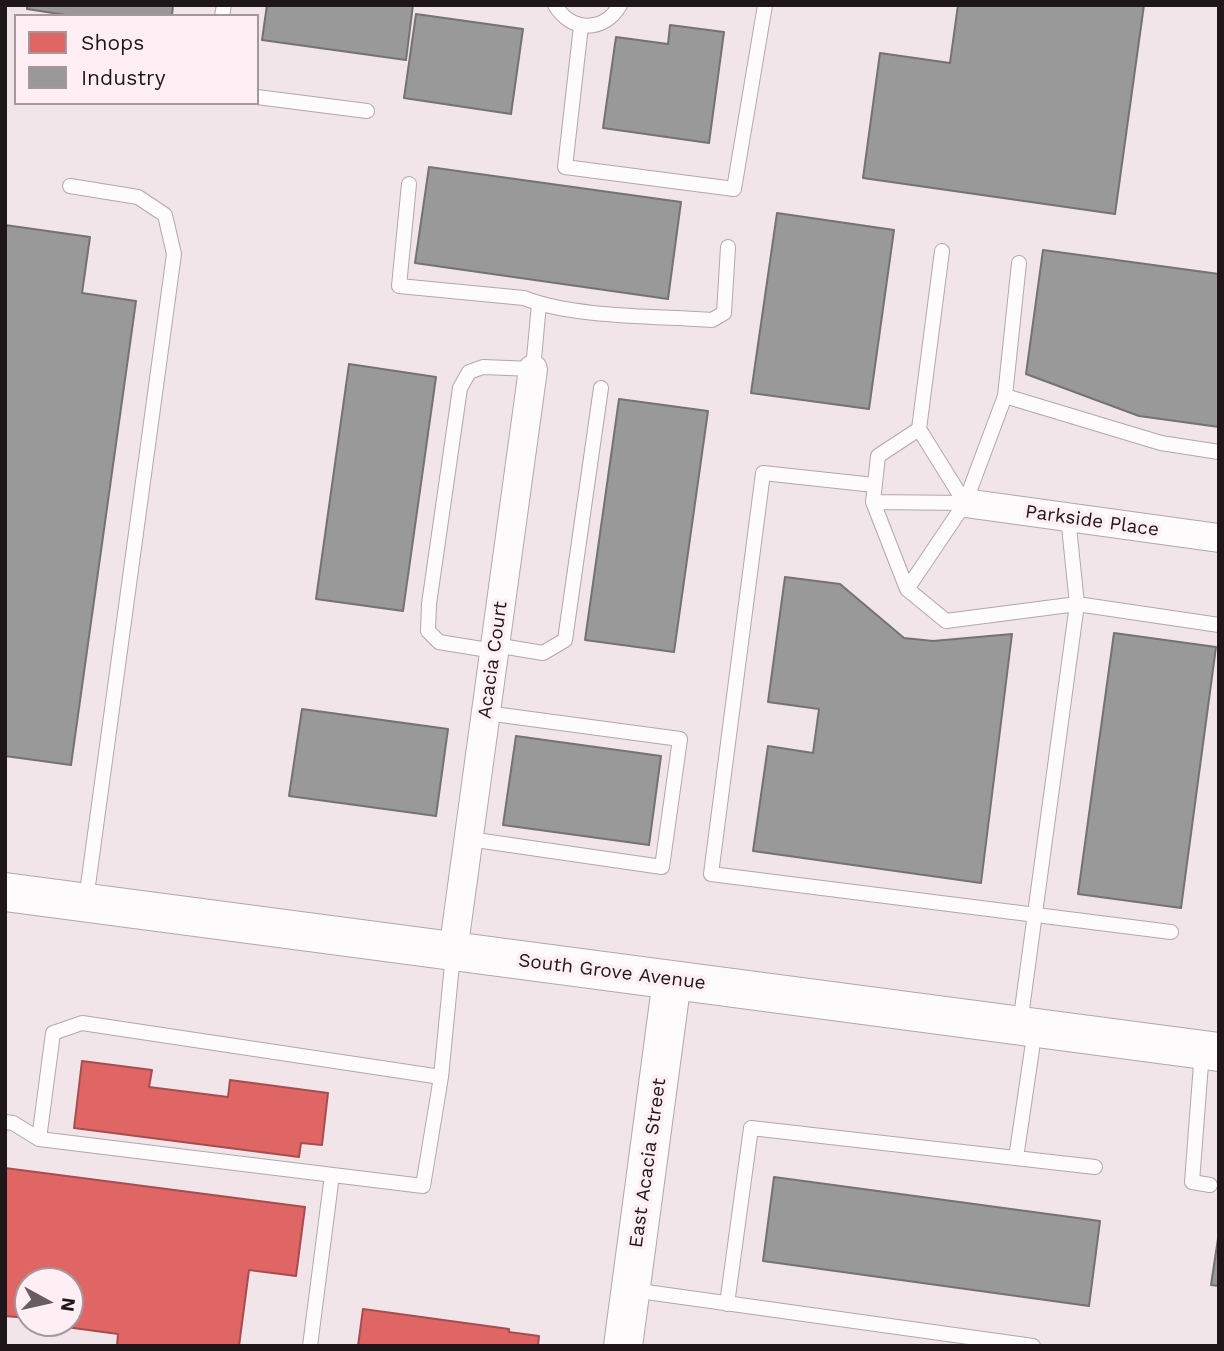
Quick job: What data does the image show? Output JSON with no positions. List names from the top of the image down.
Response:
{
  "streets": {
    "main road": ["South Grove Avenue", "East Acacia Street"],
    "street": ["Parkside Place", "Acacia Court"]
  },
  "crossings": [
    ["Acacia Court", "South Grove Avenue"],
    ["South Grove Avenue", "East Acacia Street"]
  ],
  "legend": ["Shops", "Industry"],
  "north": "right"
}
